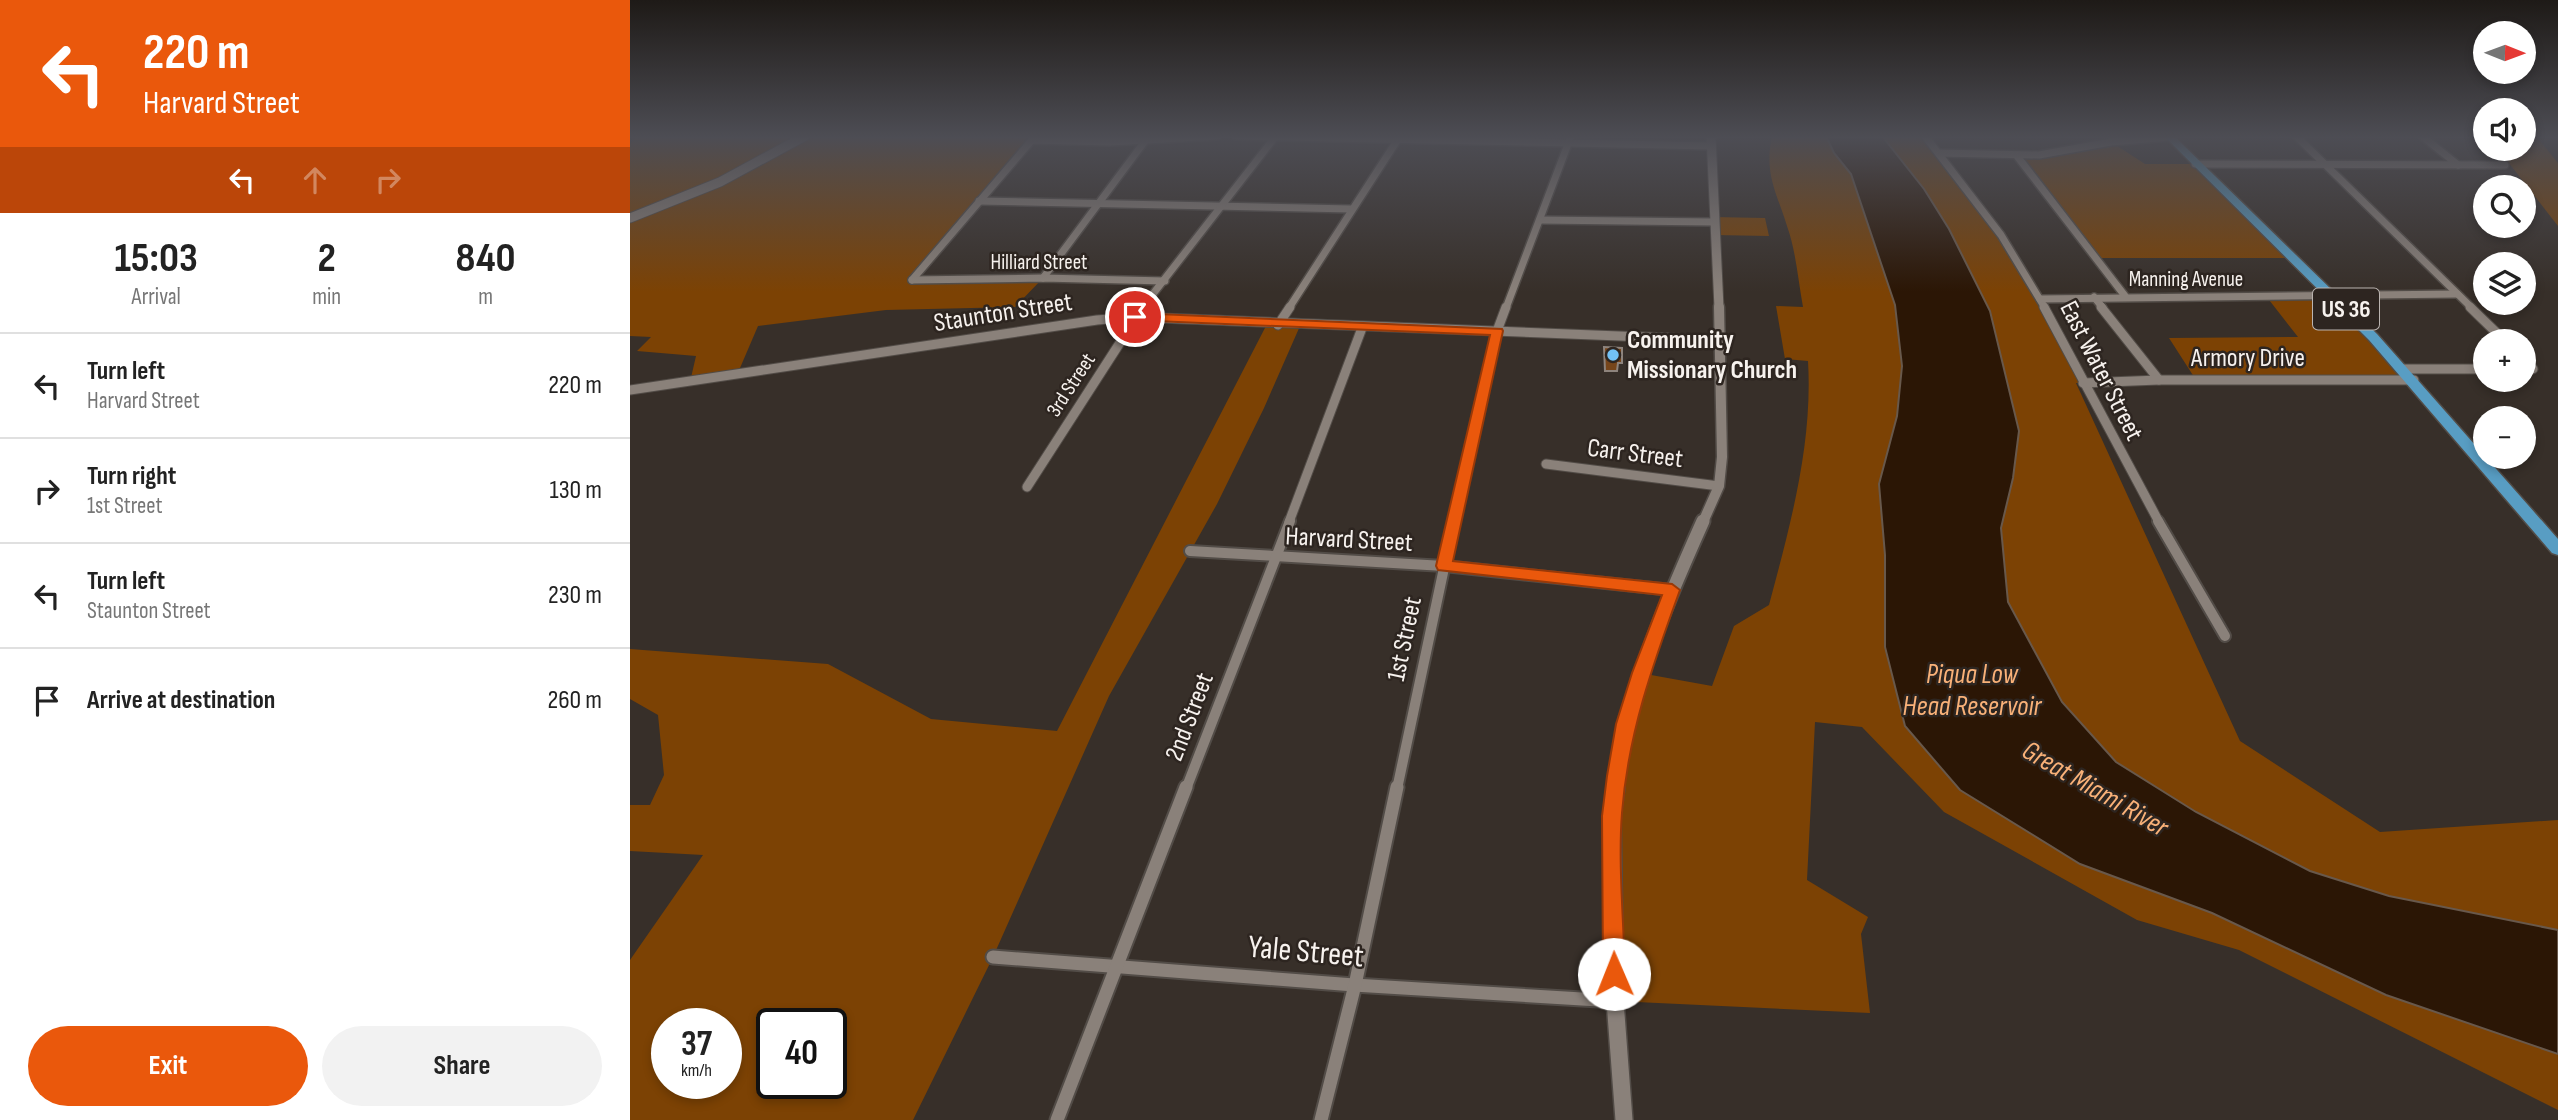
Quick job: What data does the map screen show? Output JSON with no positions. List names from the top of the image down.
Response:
{
  "streets": {
    "main road": ["US 36"],
    "street": [
      "Hilliard Street",
      "Manning Avenue",
      "Staunton Street",
      "Armory Drive",
      "East Water Street",
      "3rd Street",
      "Carr Street",
      "Harvard Street",
      "1st Street",
      "2nd Street",
      "Yale Street"
    ]
  },
  "crossings": [
    ["Hilliard Street", "3rd Street"],
    ["Manning Avenue", "US 36"],
    ["Manning Avenue", "East Water Street"],
    ["US 36", "Armory Drive"],
    ["Staunton Street", "3rd Street"],
    ["Staunton Street", "1st Street"],
    ["Staunton Street", "2nd Street"],
    ["Armory Drive", "East Water Street"],
    ["Harvard Street", "1st Street"],
    ["Harvard Street", "2nd Street"],
    ["1st Street", "Yale Street"],
    ["2nd Street", "Yale Street"]
  ],
  "water": ["Piqua Low Head Reservoir", "Great Miami River"],
  "places": ["Community Missionary Church"],
  "north": "right",
  "page": {
    "turn": ["220 m", "Harvard Street"],
    "map_buttons": ["+", "−"],
    "eta": [
      "15:03",
      "Arrival",
      "2",
      "min",
      "840",
      "m"
    ],
    "list": [
      {
        "name": "Turn left",
        "note": "Harvard Street",
        "value": "220 m"
      },
      {
        "name": "Turn right",
        "note": "1st Street",
        "value": "130 m"
      },
      {
        "name": "Turn left",
        "note": "Staunton Street",
        "value": "230 m"
      },
      {
        "name": "Arrive at destination",
        "value": "260 m"
      }
    ],
    "speed": "37 km/h",
    "limit": "40",
    "buttons": ["Exit", "Share"]
  }
}
